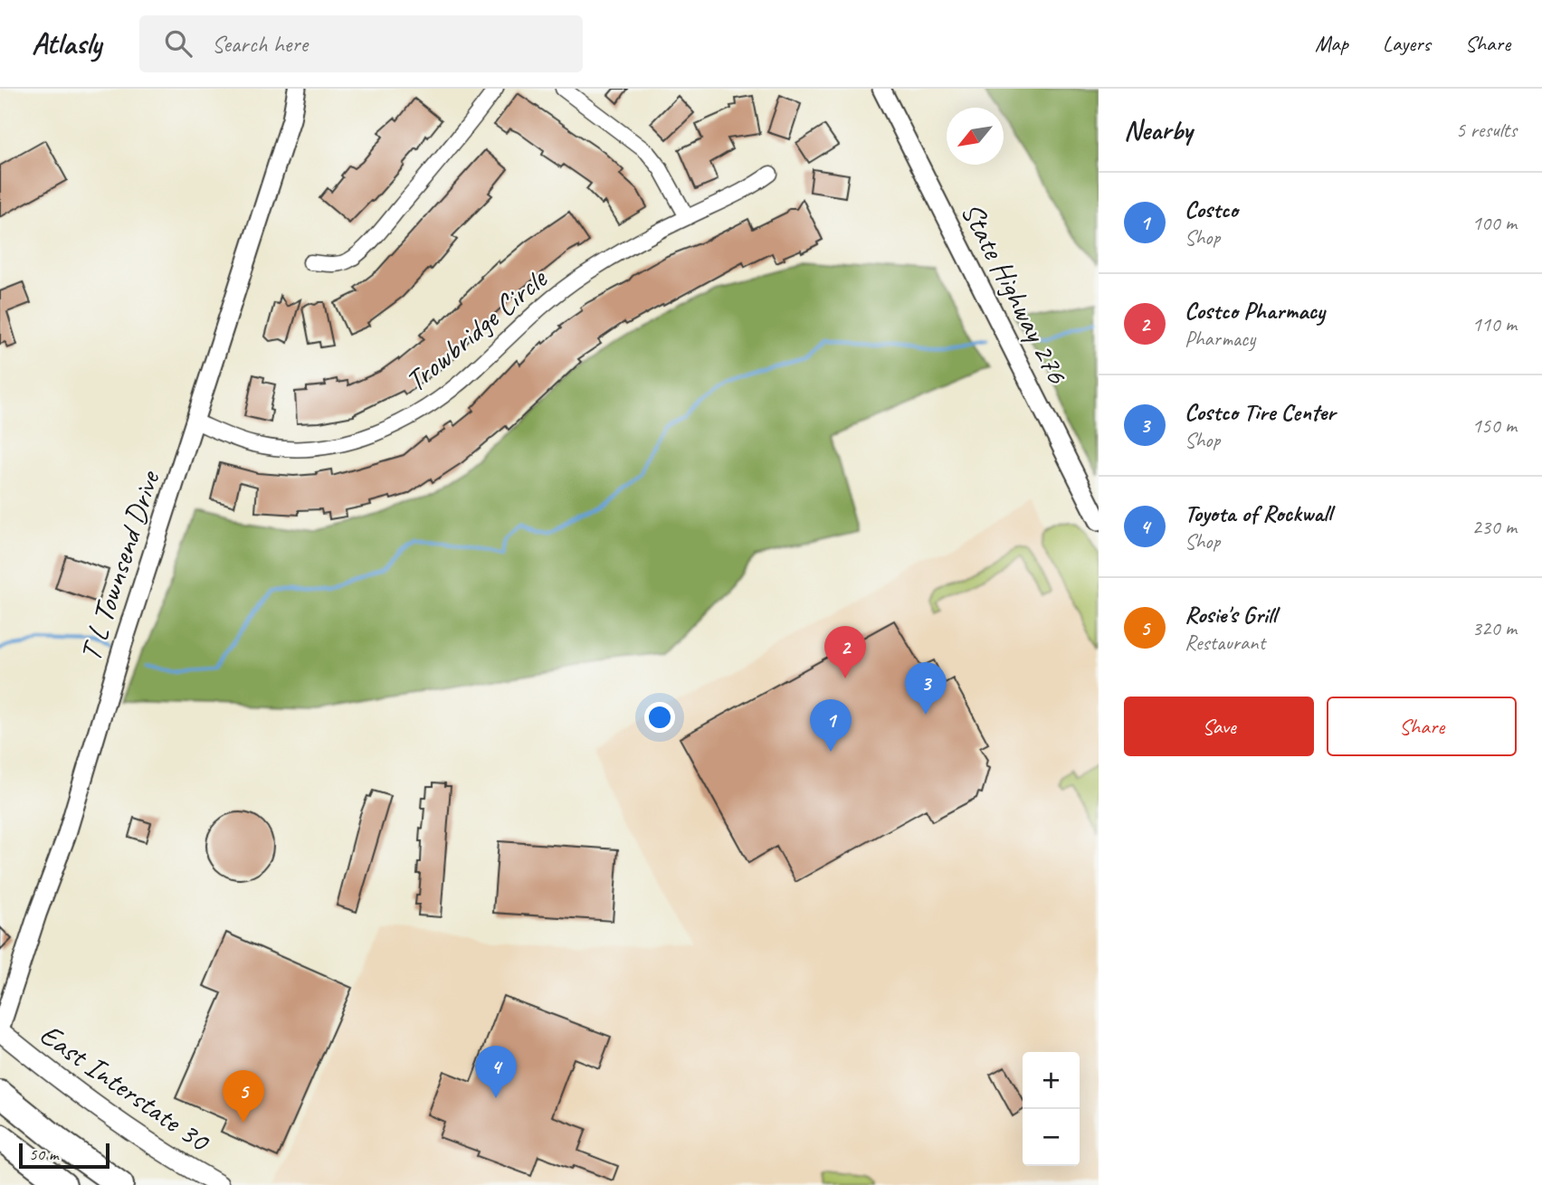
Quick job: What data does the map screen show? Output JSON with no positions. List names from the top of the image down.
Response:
{
  "streets": {
    "main road": ["East Interstate 30"],
    "street": ["State Highway 276", "Trowbridge Circle", "T L Townsend Drive"]
  },
  "crossings": [
    ["Trowbridge Circle", "T L Townsend Drive"],
    ["T L Townsend Drive", "East Interstate 30"]
  ],
  "scale_bar": "50 m",
  "north": "bottom left",
  "page": {
    "header": "Atlasly",
    "search": "Search here",
    "nav": ["Map", "Layers", "Share"],
    "heading": ["Nearby", "5 results"],
    "list": [
      {
        "mark": "1",
        "name": "Costco",
        "note": "Shop",
        "value": "100 m"
      },
      {
        "mark": "2",
        "name": "Costco Pharmacy",
        "note": "Pharmacy",
        "value": "110 m"
      },
      {
        "mark": "3",
        "name": "Costco Tire Center",
        "note": "Shop",
        "value": "150 m"
      },
      {
        "mark": "4",
        "name": "Toyota of Rockwall",
        "note": "Shop",
        "value": "230 m"
      },
      {
        "mark": "5",
        "name": "Rosie's Grill",
        "note": "Restaurant",
        "value": "320 m"
      }
    ],
    "pins": [
      "2",
      "3",
      "1",
      "4",
      "5"
    ],
    "buttons": ["Save", "Share"],
    "map_buttons": ["+", "−"],
    "scale": "50 m"
  }
}
